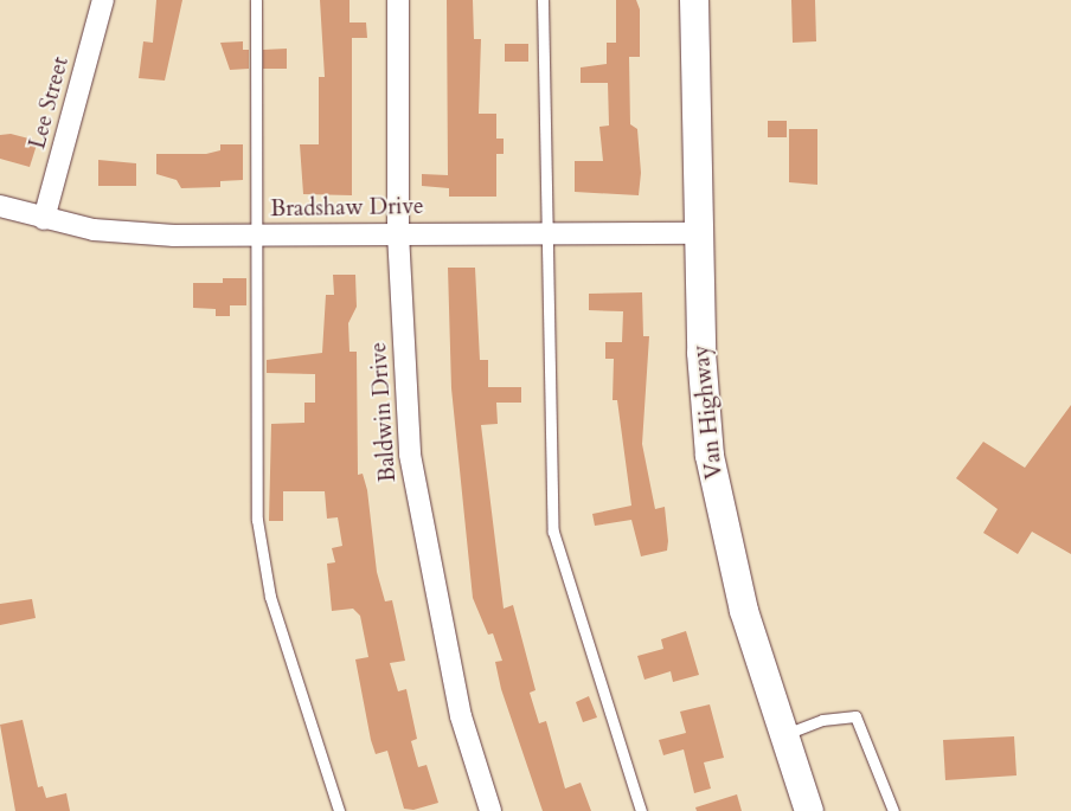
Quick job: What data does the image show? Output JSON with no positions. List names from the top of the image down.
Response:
{
  "streets": {
    "main road": ["Van Highway"],
    "street": ["Lee Street", "Bradshaw Drive", "Baldwin Drive"]
  },
  "crossings": [
    ["Lee Street", "Bradshaw Drive"],
    ["Bradshaw Drive", "Baldwin Drive"],
    ["Bradshaw Drive", "Van Highway"]
  ]
}
